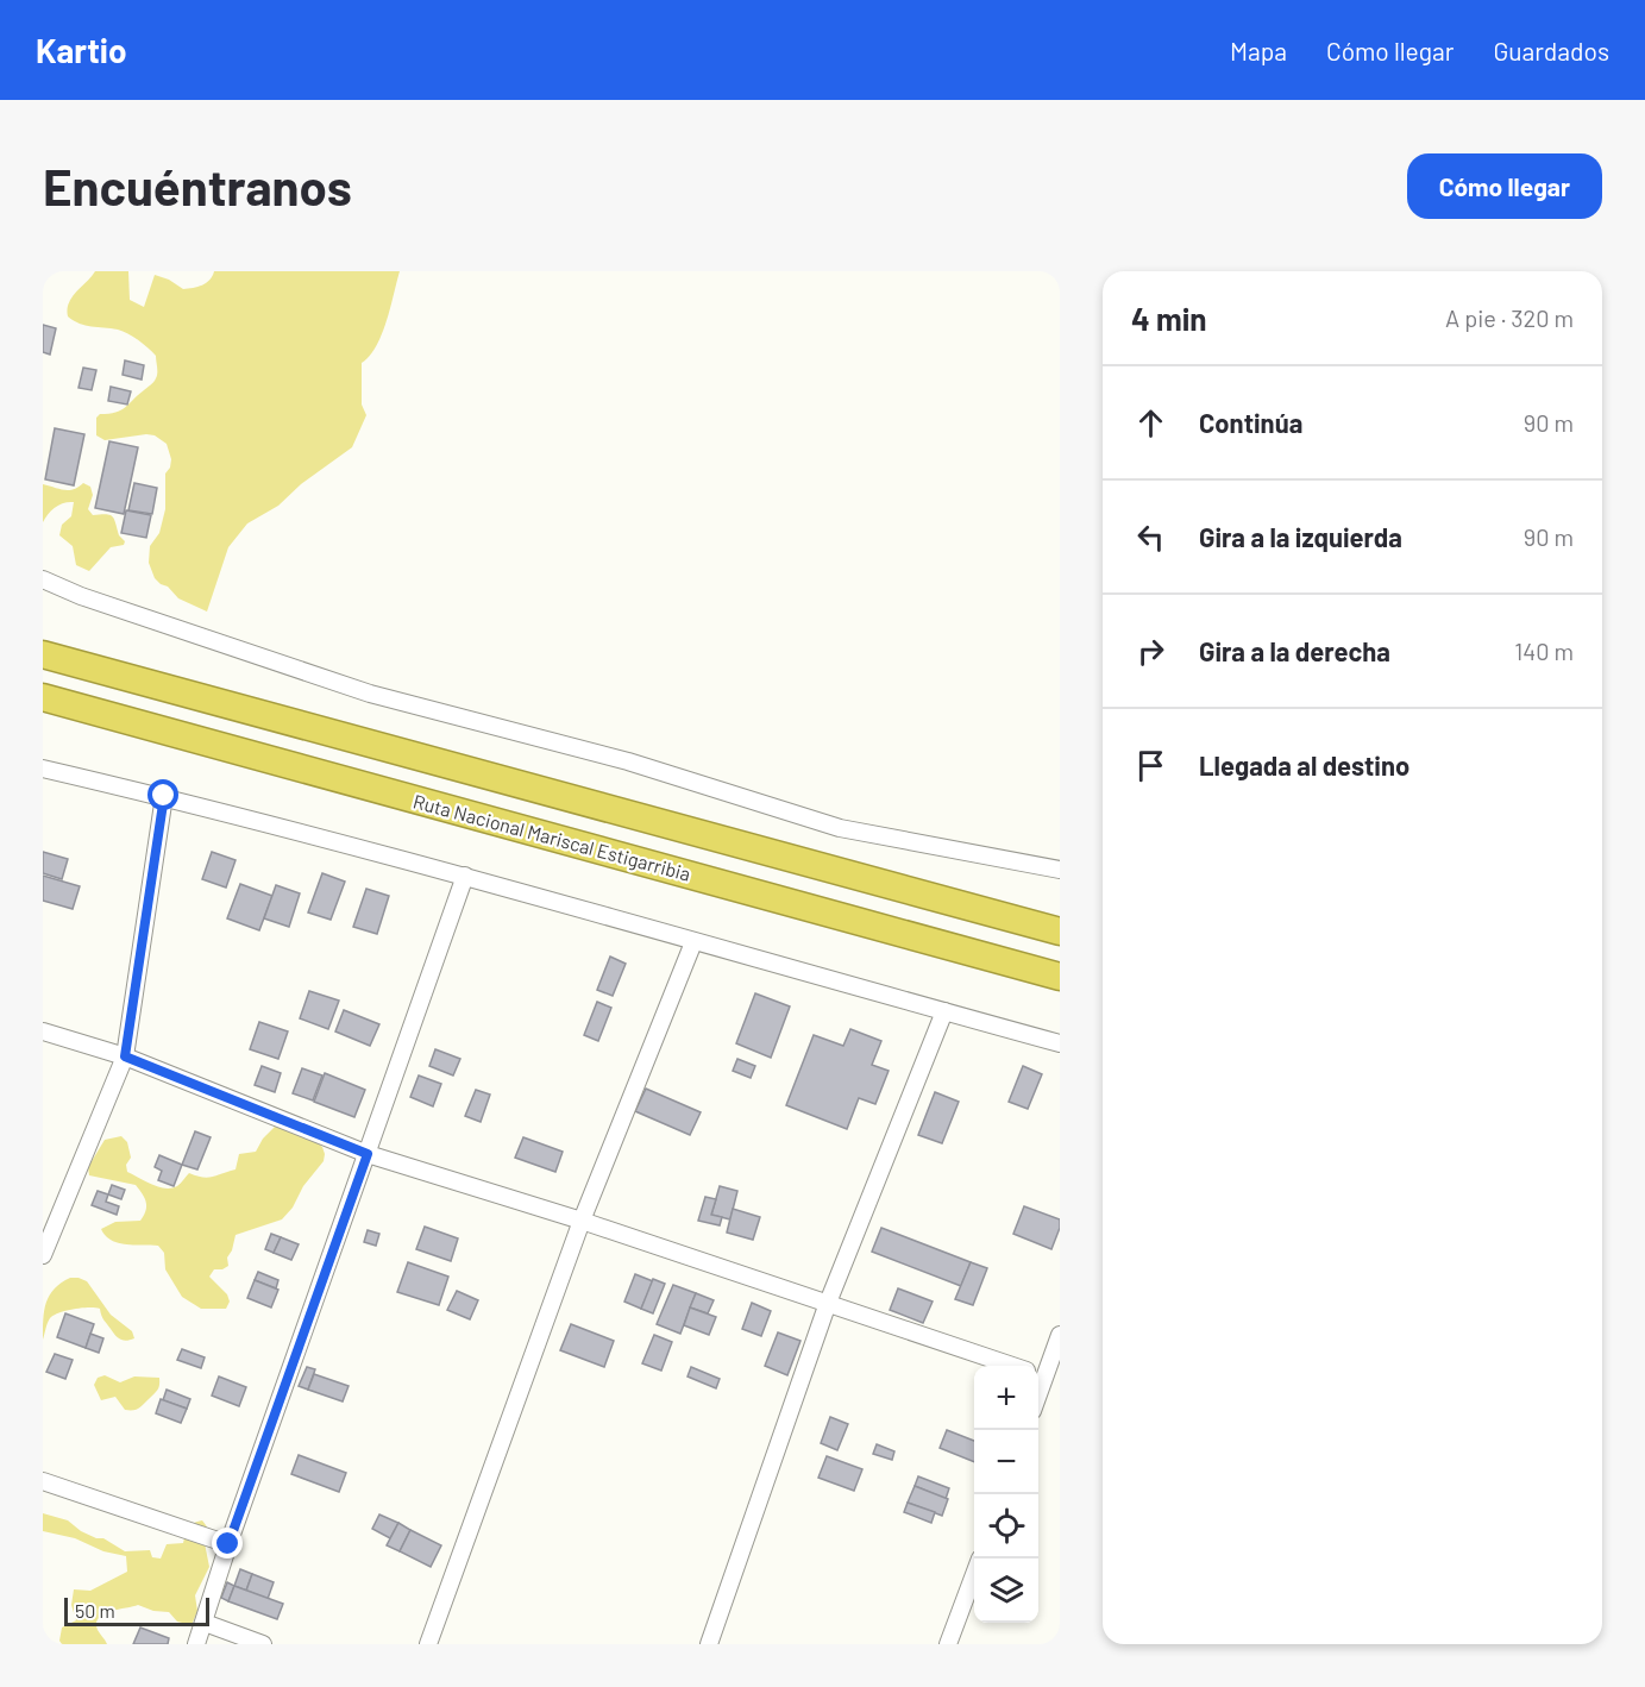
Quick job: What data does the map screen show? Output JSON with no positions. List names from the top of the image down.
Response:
{
  "streets": {
    "highway": ["Ruta Nacional Mariscal Estigarribia"]
  },
  "scale_bar": "50 m",
  "page": {
    "header": "Kartio",
    "nav": ["Mapa", "Cómo llegar", "Guardados"],
    "buttons": "Cómo llegar",
    "title": "Encuéntranos",
    "heading": ["4 min", "A pie · 320 m"],
    "list": [
      ["Continúa", "90 m"],
      ["Gira a la izquierda", "90 m"],
      ["Gira a la derecha", "140 m"],
      "Llegada al destino"
    ],
    "map_buttons": ["+", "−"],
    "scale": "50 m"
  }
}
